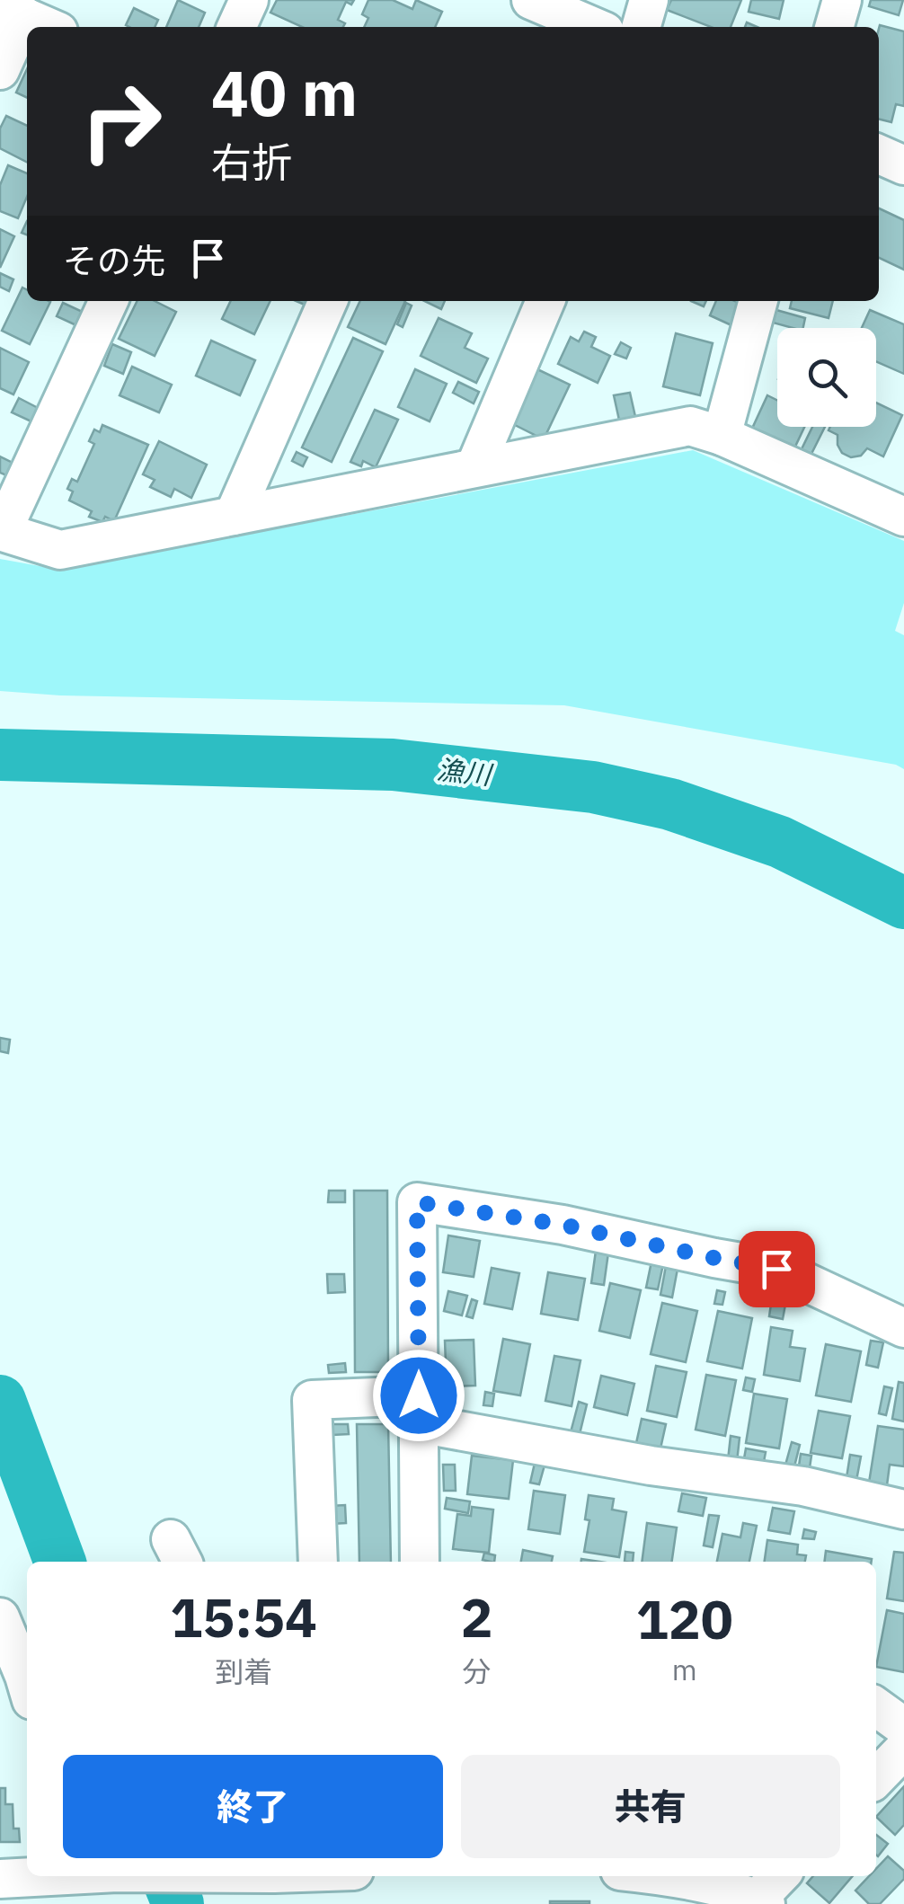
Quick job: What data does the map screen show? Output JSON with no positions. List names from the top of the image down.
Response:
{
  "water": ["漁川"],
  "page": {
    "turn": ["40 m", "右折"],
    "then": "その先",
    "eta": [
      "15:54",
      "到着",
      "2",
      "分",
      "120",
      "m"
    ],
    "buttons": ["終了", "共有"]
  }
}
